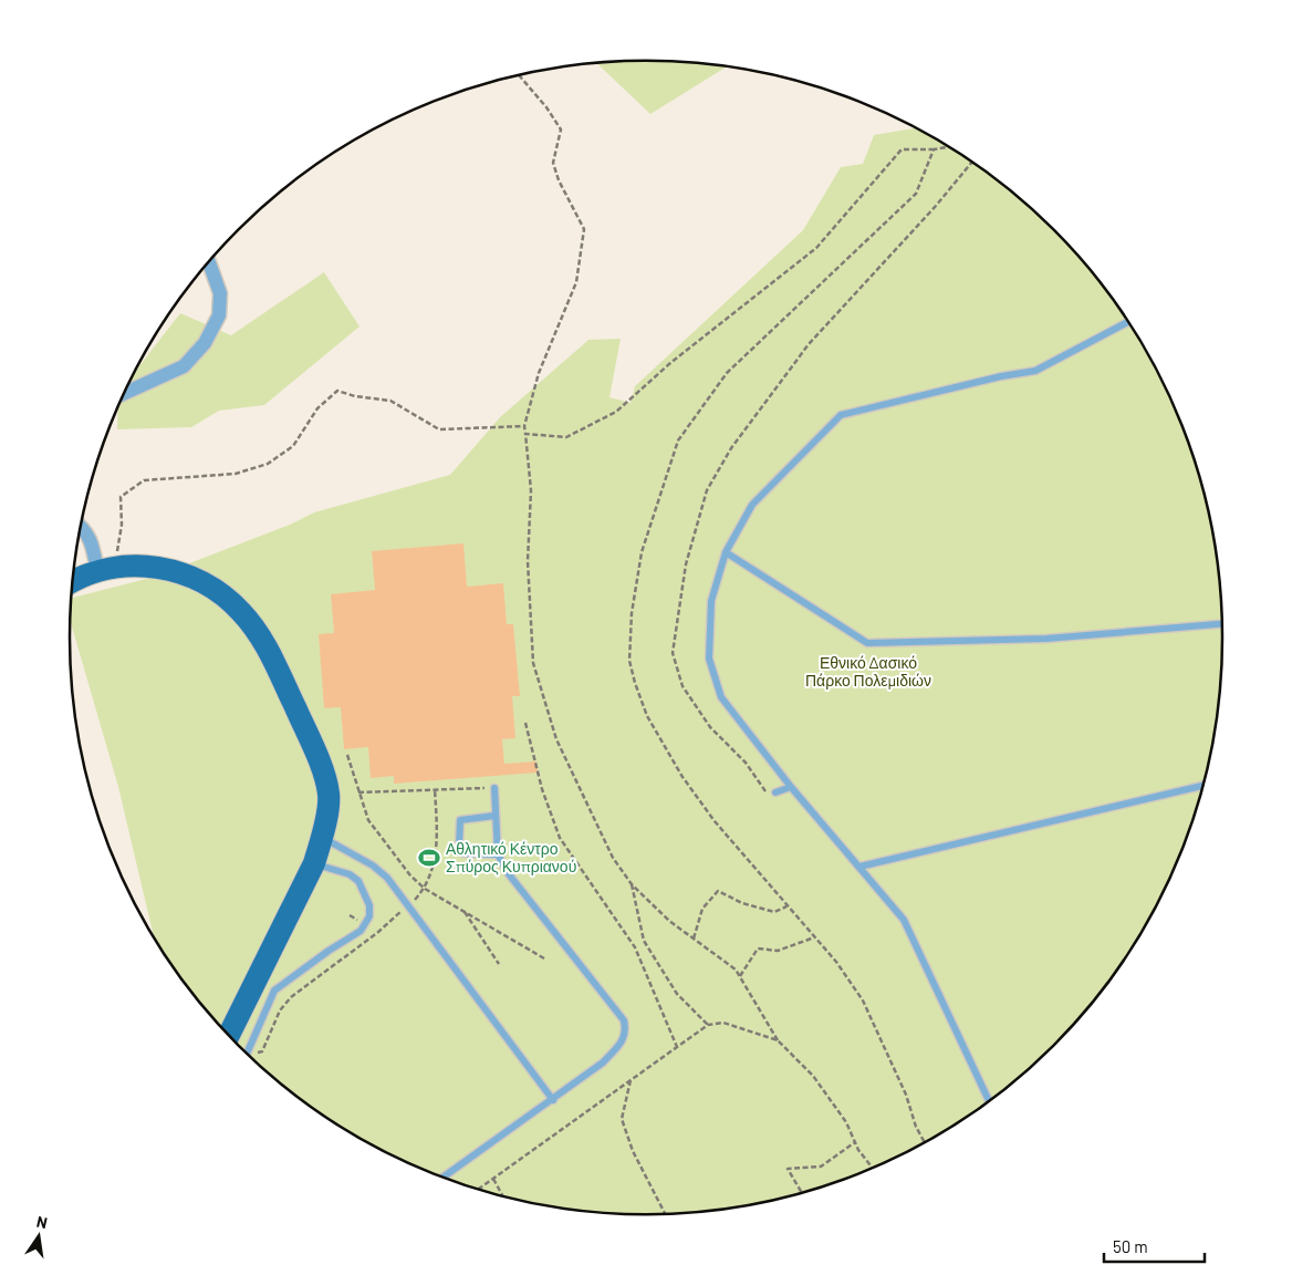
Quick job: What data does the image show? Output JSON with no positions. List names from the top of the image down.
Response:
{
  "parks": ["Εθνικό Δασικό Πάρκο Πολεμιδιών"],
  "places": {
    "sports": ["Αθλητικό Κέντρο Σπύρος Κυπριανού"]
  },
  "scale_bar": "50 m",
  "north": "top"
}
